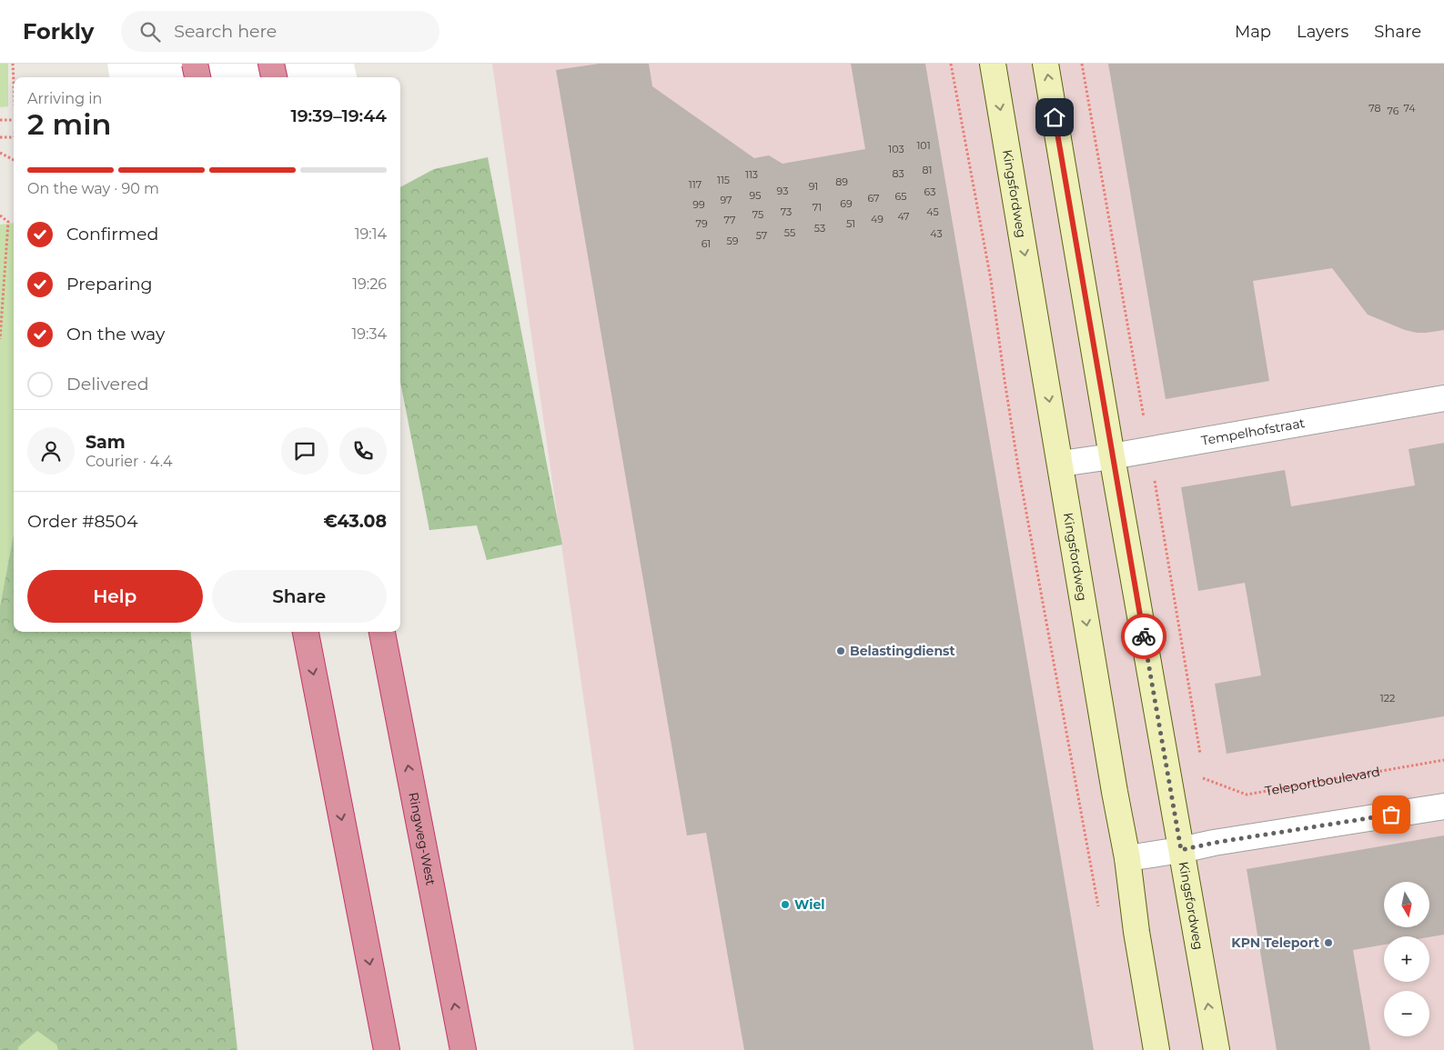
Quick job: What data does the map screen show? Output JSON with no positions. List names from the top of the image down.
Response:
{
  "streets": {
    "highway": ["Ringweg-West"],
    "street": ["Kingsfordweg", "Tempelhofstraat"],
    "path": ["Teleportboulevard"]
  },
  "crossings": [
    ["Kingsfordweg", "Tempelhofstraat"]
  ],
  "places": ["Belastingdienst", "Wiel", "KPN Teleport"],
  "house_numbers": [
    "78",
    "74",
    "76",
    "101",
    "103",
    "81",
    "83",
    "113",
    "115",
    "89",
    "117",
    "91",
    "93",
    "63",
    "95",
    "65",
    "67",
    "97",
    "69",
    "99",
    "71",
    "73",
    "45",
    "75",
    "47",
    "49",
    "77",
    "79",
    "51",
    "53",
    "55",
    "43",
    "57",
    "59",
    "61",
    "122"
  ],
  "north": "bottom",
  "page": {
    "header": "Forkly",
    "search": "Search here",
    "nav": ["Map", "Layers", "Share"],
    "heading": ["2 min", "Arriving in", "19:39–19:44"],
    "panel": [
      "Sam",
      "Courier · 4.4",
      "Order #8504",
      "€43.08"
    ],
    "bar": "On the way · 90 m",
    "list": [
      ["Confirmed", "19:14"],
      ["Preparing", "19:26"],
      ["On the way", "19:34"],
      "Delivered"
    ],
    "buttons": ["Help", "Share"],
    "map_buttons": ["+", "−"]
  }
}
